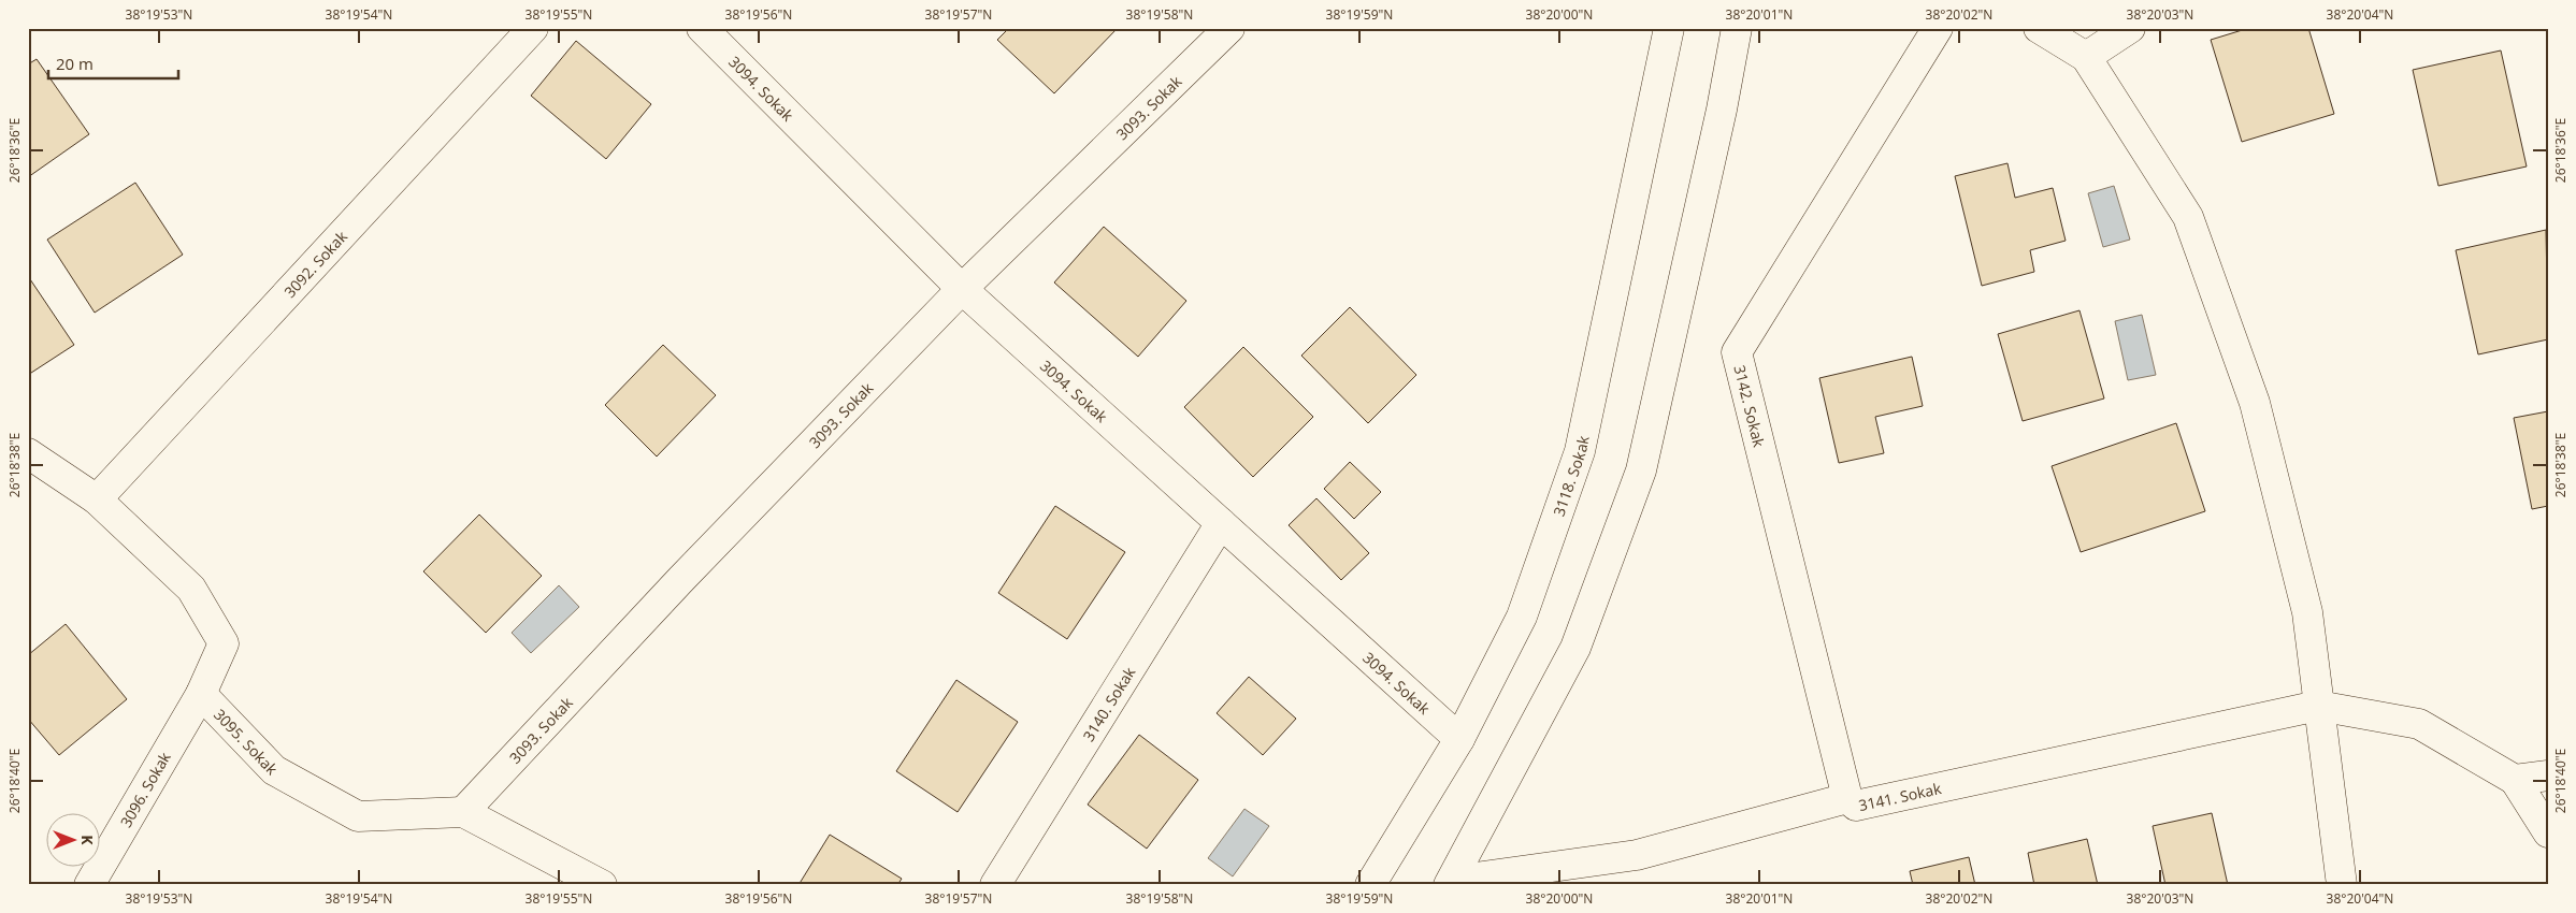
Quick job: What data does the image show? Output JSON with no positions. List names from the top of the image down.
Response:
{
  "streets": {
    "street": [
      "3094. Sokak",
      "3093. Sokak",
      "3092. Sokak",
      "3142. Sokak",
      "3118. Sokak",
      "3140. Sokak",
      "3095. Sokak",
      "3096. Sokak",
      "3141. Sokak"
    ]
  },
  "crossings": [
    ["3094. Sokak", "3093. Sokak"],
    ["3094. Sokak", "3118. Sokak"],
    ["3094. Sokak", "3140. Sokak"],
    ["3093. Sokak", "3095. Sokak"],
    ["3142. Sokak", "3141. Sokak"],
    ["3095. Sokak", "3096. Sokak"]
  ],
  "scale_bar": "20 m",
  "north": "right",
  "coordinates": [
    "38°19'53\"N",
    "38°19'54\"N",
    "38°19'55\"N",
    "38°19'56\"N",
    "38°19'57\"N",
    "38°19'58\"N",
    "38°19'59\"N",
    "38°20'00\"N",
    "38°20'01\"N",
    "38°20'02\"N",
    "38°20'03\"N",
    "38°20'04\"N",
    "26°18'36\"E",
    "26°18'38\"E",
    "26°18'40\"E"
  ]
}
